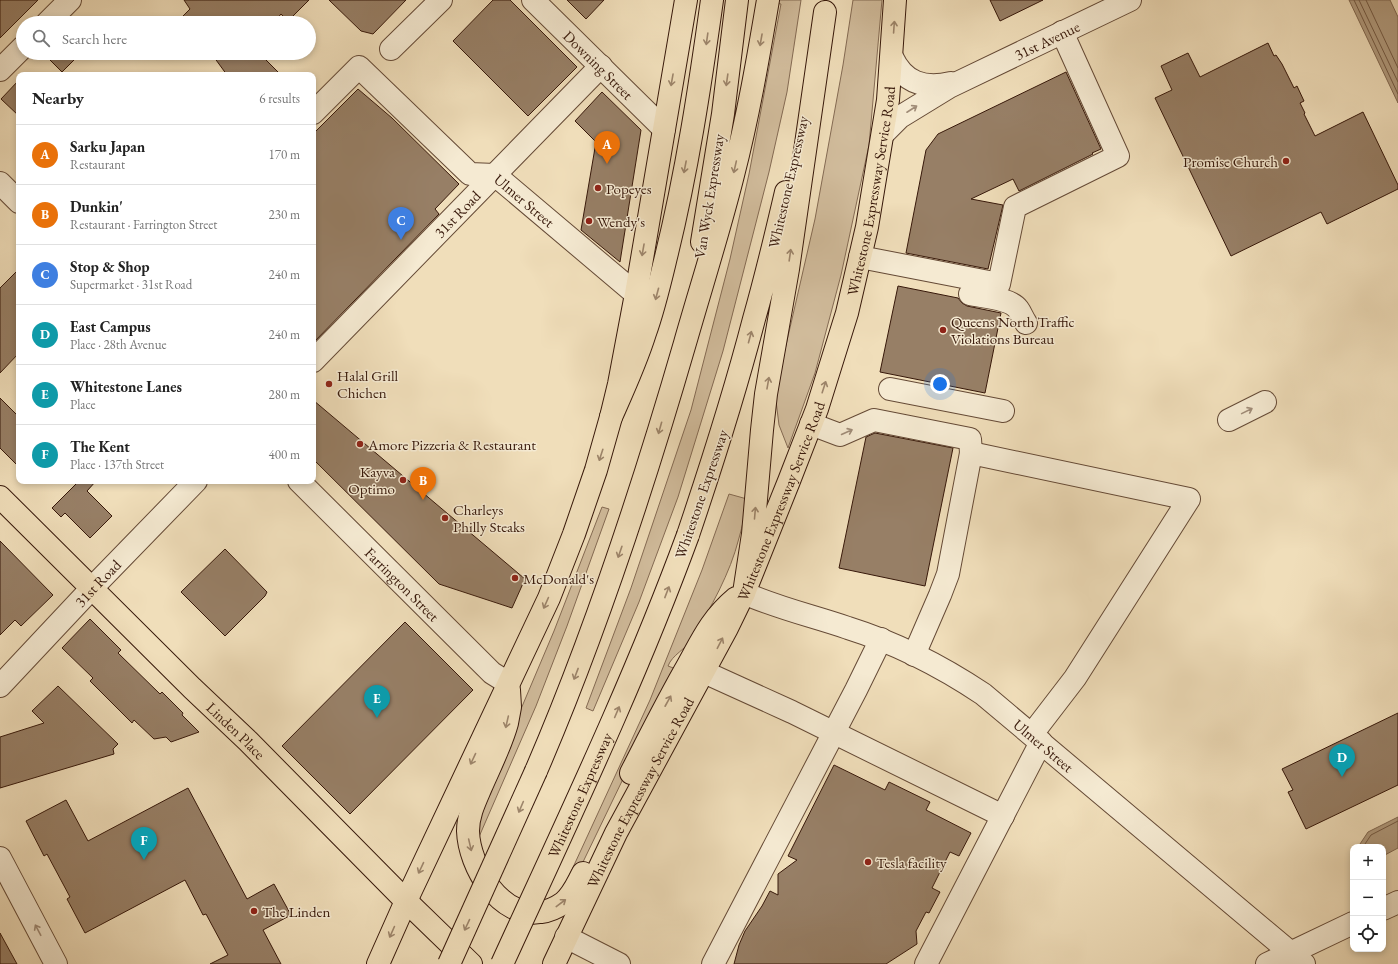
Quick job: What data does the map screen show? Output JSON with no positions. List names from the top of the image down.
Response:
{
  "streets": {
    "main road": [
      "Whitestone Expressway",
      "Whitestone Expressway Service Road",
      "Van Wyck Expressway",
      "Linden Place"
    ],
    "street": [
      "31st Avenue",
      "Downing Street",
      "Ulmer Street",
      "31st Road",
      "Farrington Street"
    ]
  },
  "crossings": [
    ["31st Avenue", "Whitestone Expressway Service Road"],
    ["Downing Street", "31st Road"],
    ["Whitestone Expressway Service Road", "Ulmer Street"],
    ["Ulmer Street", "31st Road"],
    ["31st Road", "Linden Place"]
  ],
  "places": [
    "Promise Church",
    "Popeyes",
    "Wendy's",
    "Queens North Traffic Violations Bureau",
    "Halal Grill Chichen",
    "Amore Pizzeria & Restaurant",
    "Kayva Optimo",
    "Charleys Philly Steaks",
    "McDonald's",
    "Tesla facility",
    "The Linden"
  ],
  "page": {
    "search": "Search here",
    "heading": ["Nearby", "6 results"],
    "list": [
      {
        "mark": "A",
        "name": "Sarku Japan",
        "note": "Restaurant",
        "value": "170 m"
      },
      {
        "mark": "B",
        "name": "Dunkin'",
        "note": "Restaurant · Farrington Street",
        "value": "230 m"
      },
      {
        "mark": "C",
        "name": "Stop & Shop",
        "note": "Supermarket · 31st Road",
        "value": "240 m"
      },
      {
        "mark": "D",
        "name": "East Campus",
        "note": "Place · 28th Avenue",
        "value": "240 m"
      },
      {
        "mark": "E",
        "name": "Whitestone Lanes",
        "note": "Place",
        "value": "280 m"
      },
      {
        "mark": "F",
        "name": "The Kent",
        "note": "Place · 137th Street",
        "value": "400 m"
      }
    ],
    "pins": [
      "A",
      "C",
      "B",
      "E",
      "D",
      "F"
    ],
    "map_buttons": ["+", "−"]
  }
}
